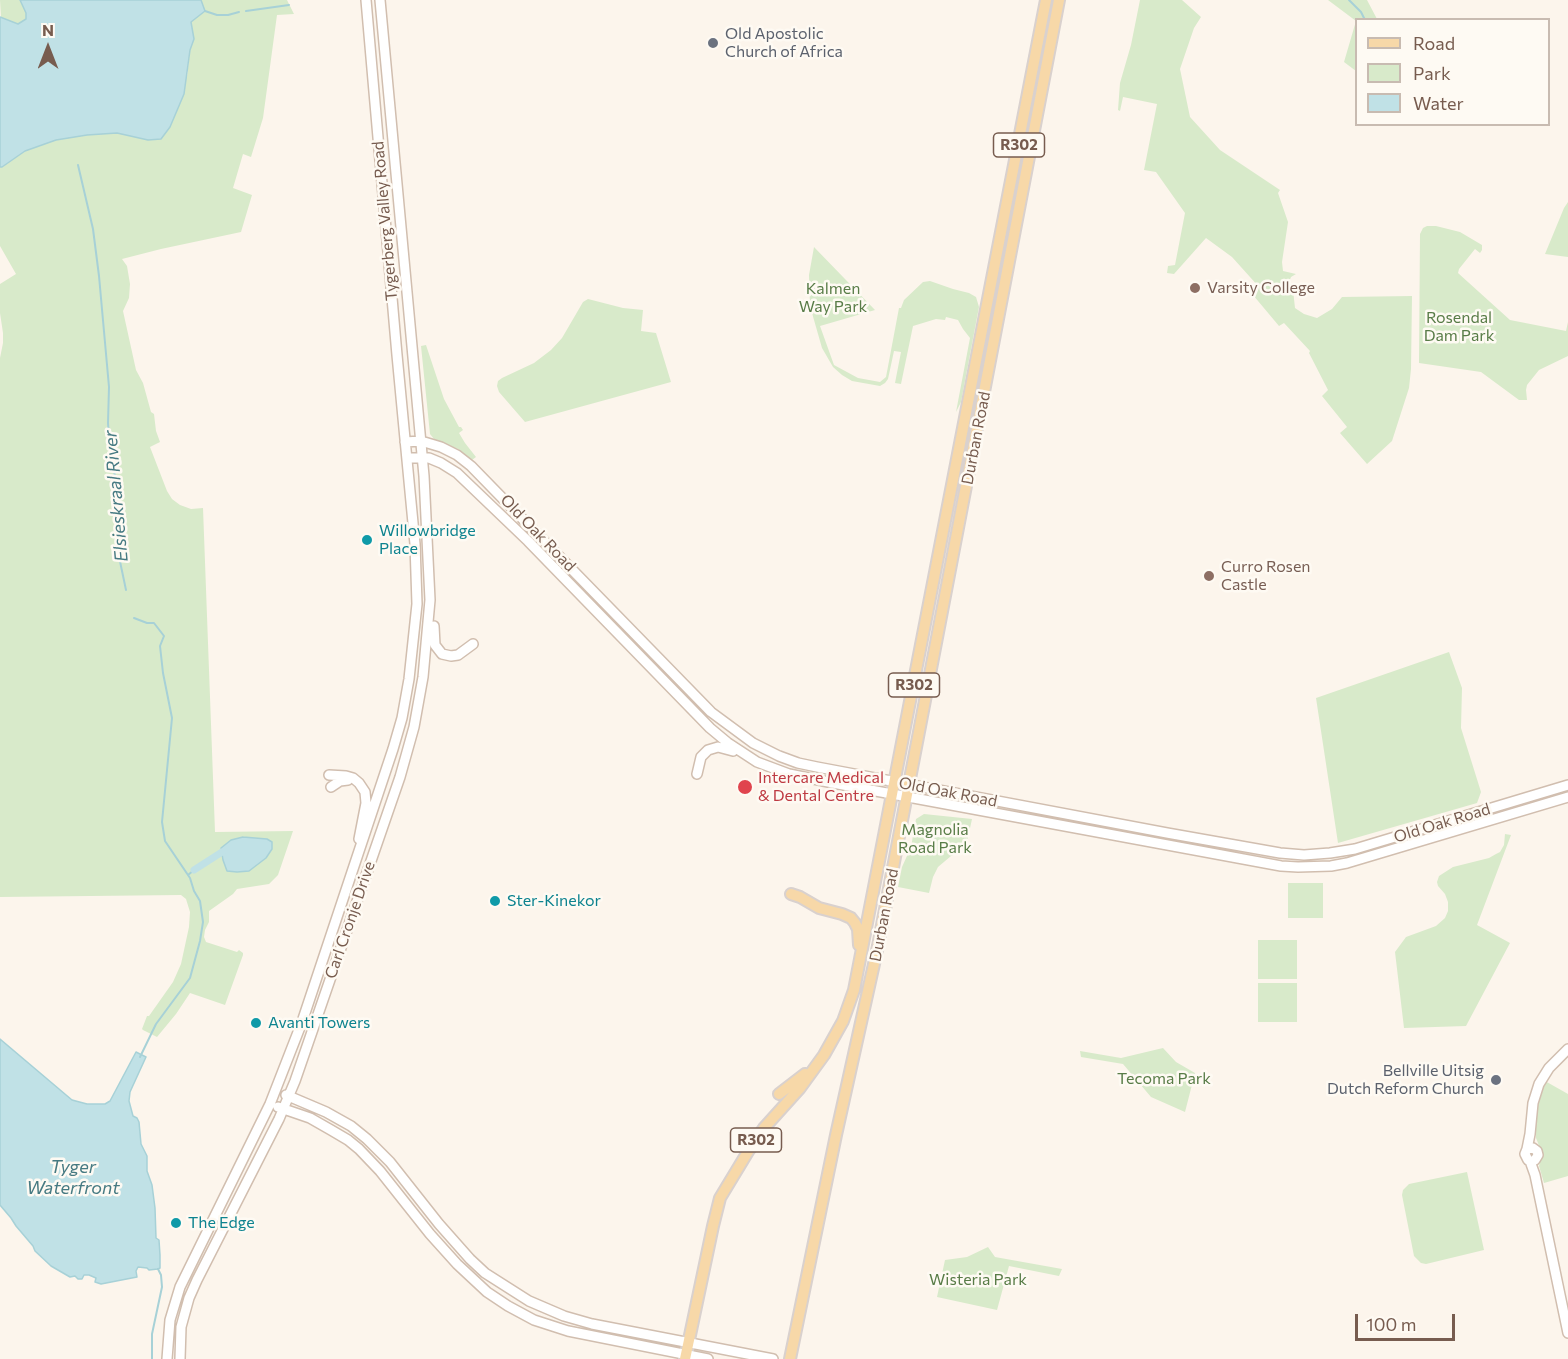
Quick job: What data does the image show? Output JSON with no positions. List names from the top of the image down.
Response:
{
  "streets": {
    "main road": [
      "R302",
      "Tygerberg Valley Road",
      "Durban Road",
      "Old Oak Road",
      "Carl Cronje Drive"
    ]
  },
  "crossings": [
    ["R302", "Durban Road"],
    ["Tygerberg Valley Road", "Old Oak Road"],
    ["Tygerberg Valley Road", "Carl Cronje Drive"],
    ["Durban Road", "Old Oak Road"],
    ["Old Oak Road", "Carl Cronje Drive"]
  ],
  "water": ["Elsieskraal River", "Tyger Waterfront"],
  "parks": [
    "Kalmen Way Park",
    "Rosendal Dam Park",
    "Magnolia Road Park",
    "Tecoma Park",
    "Wisteria Park"
  ],
  "places": [
    "Old Apostolic Church of Africa",
    "Varsity College",
    "Willowbridge Place",
    "Curro Rosen Castle",
    "Intercare Medical & Dental Centre",
    "Ster-Kinekor",
    "Avanti Towers",
    "Bellville Uitsig Dutch Reform Church",
    "The Edge"
  ],
  "legend": ["Road", "Park", "Water"],
  "scale_bar": "100 m",
  "north": "top"
}
